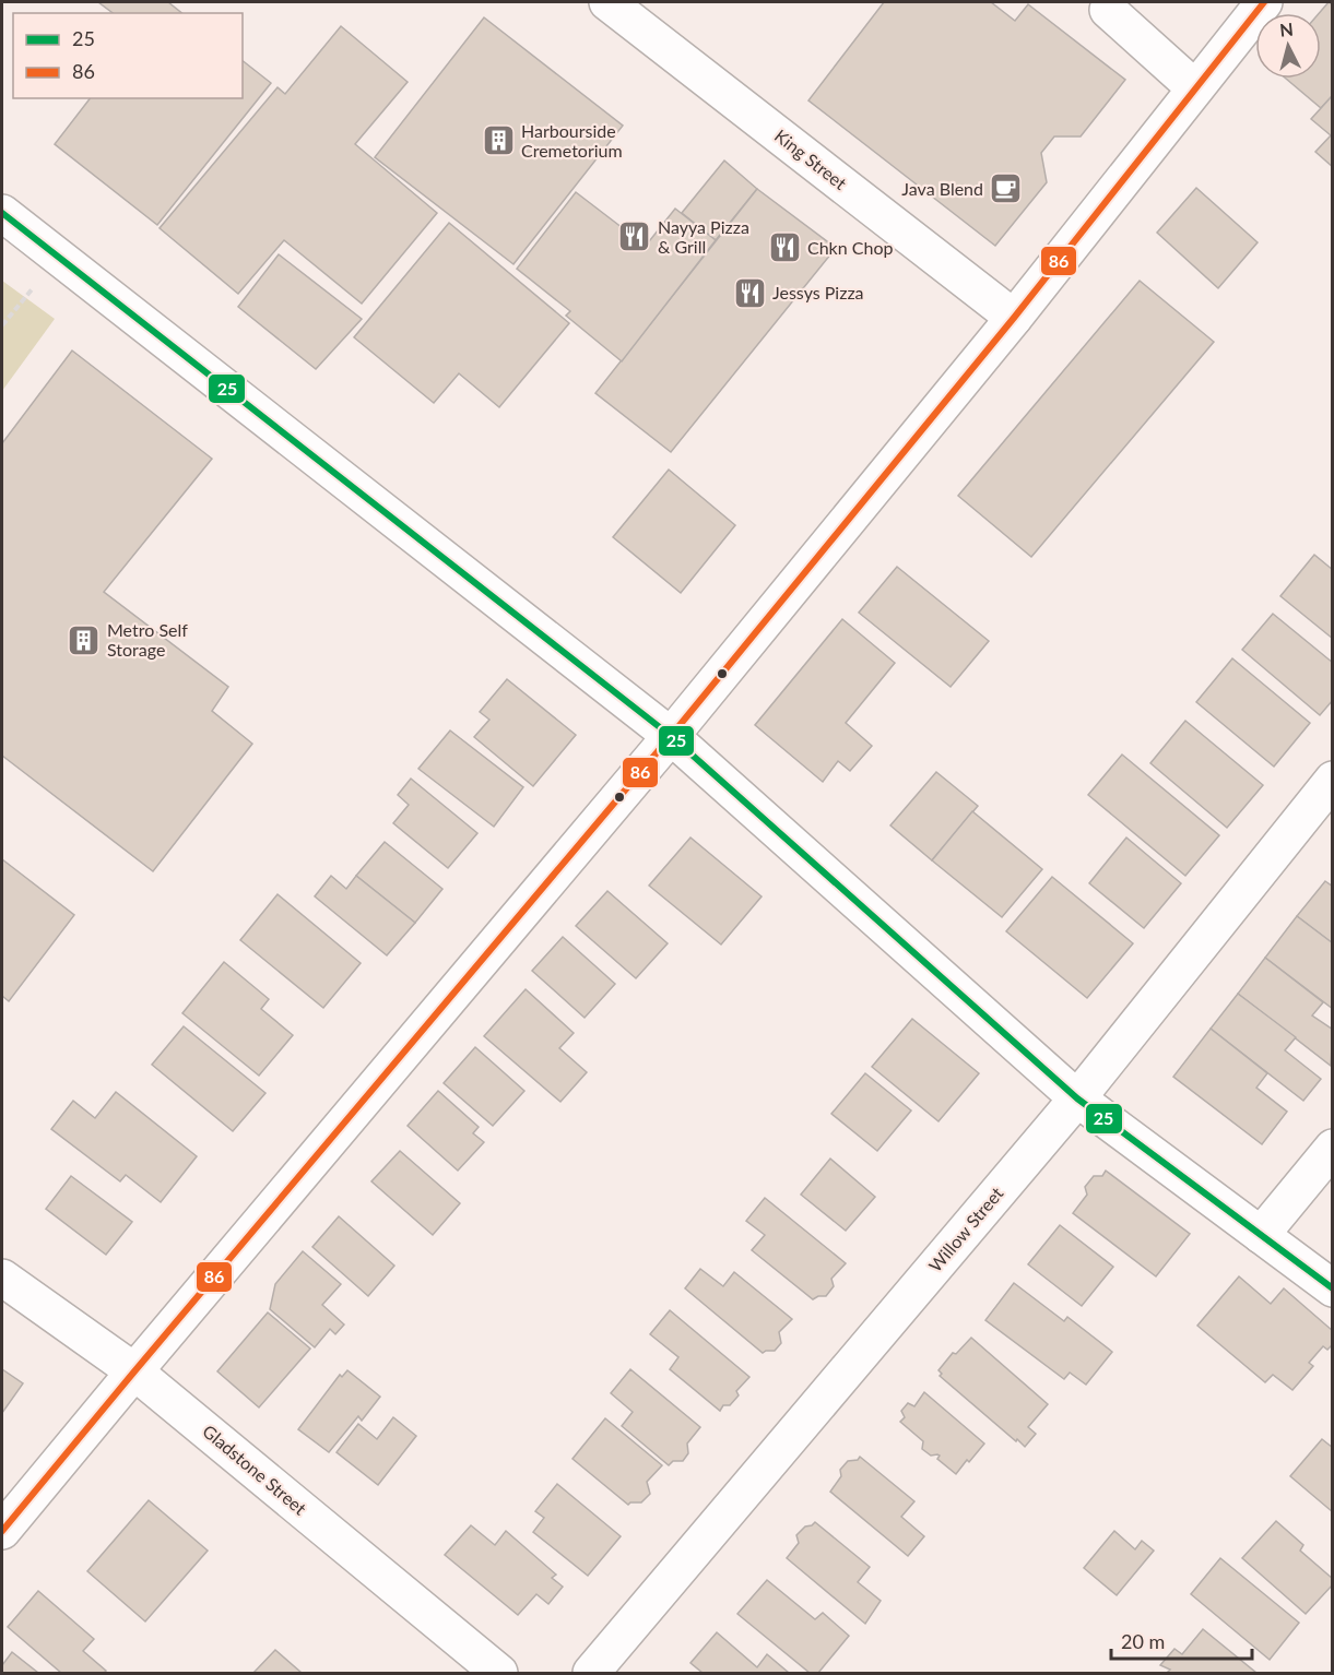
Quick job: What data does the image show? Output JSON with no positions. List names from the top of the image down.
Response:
{
  "streets": {
    "street": ["King Street", "Willow Street", "Gladstone Street"]
  },
  "places": {
    "building": ["Harbourside Cremetorium", "Metro Self Storage"],
    "cafe": ["Java Blend"],
    "restaurant": ["Nayya Pizza & Grill", "Chkn Chop", "Jessys Pizza"]
  },
  "lines": ["transit line 86", "transit line 25"],
  "legend": ["25", "86"],
  "scale_bar": "20 m",
  "north": "top"
}
